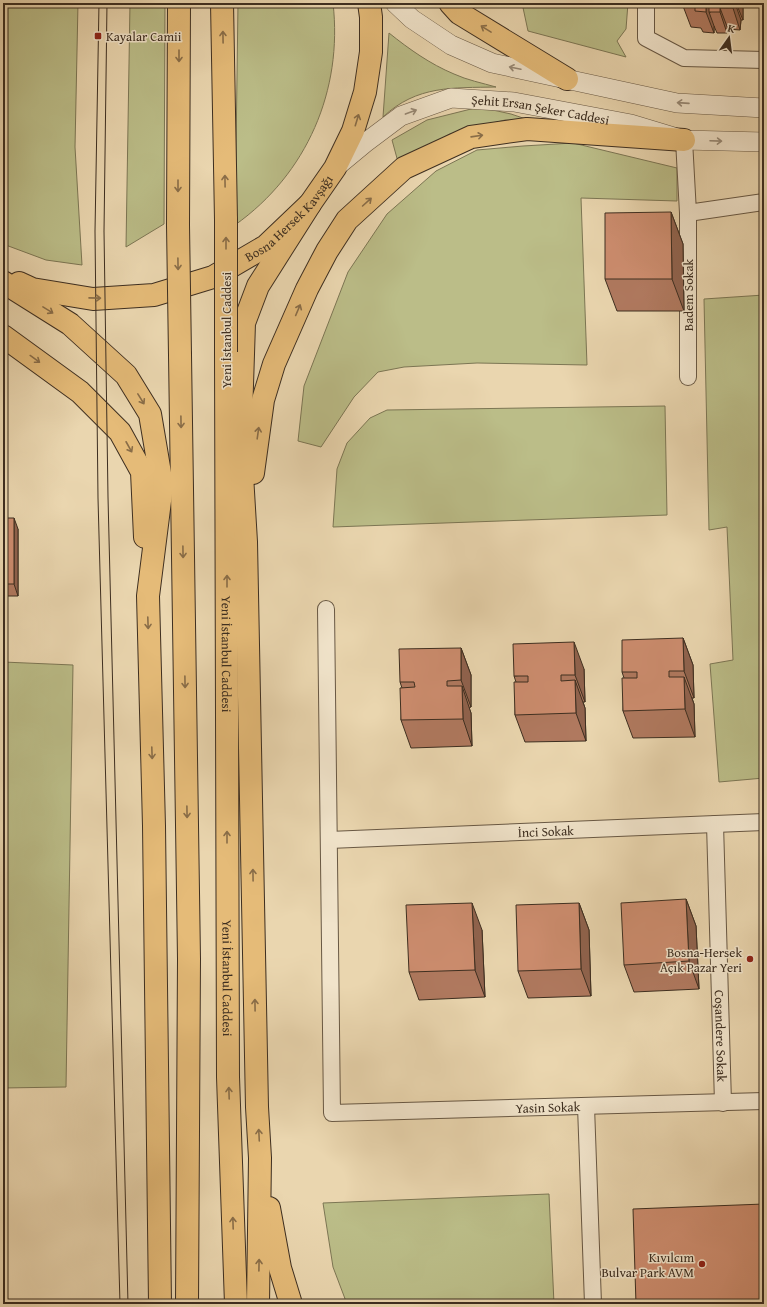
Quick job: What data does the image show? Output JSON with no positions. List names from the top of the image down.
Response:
{
  "streets": {
    "highway": ["Bosna Hersek Kavşağı", "Yeni İstanbul Caddesi"],
    "street": [
      "Şehit Ersan Şeker Caddesi",
      "Badem Sokak",
      "İnci Sokak",
      "Coşandere Sokak",
      "Yasin Sokak"
    ]
  },
  "crossings": [
    ["Şehit Ersan Şeker Caddesi", "Bosna Hersek Kavşağı"],
    ["Şehit Ersan Şeker Caddesi", "Badem Sokak"],
    ["İnci Sokak", "Coşandere Sokak"],
    ["İnci Sokak", "Yasin Sokak"],
    ["Coşandere Sokak", "Yasin Sokak"]
  ],
  "one_way": ["Bosna Hersek Kavşağı"],
  "places": {
    "transit": ["Kayalar Camii"],
    "other": ["Bosna-Hersek Açık Pazar Yeri", "Kıvılcım Bulvar Park AVM"]
  },
  "north": "top"
}
